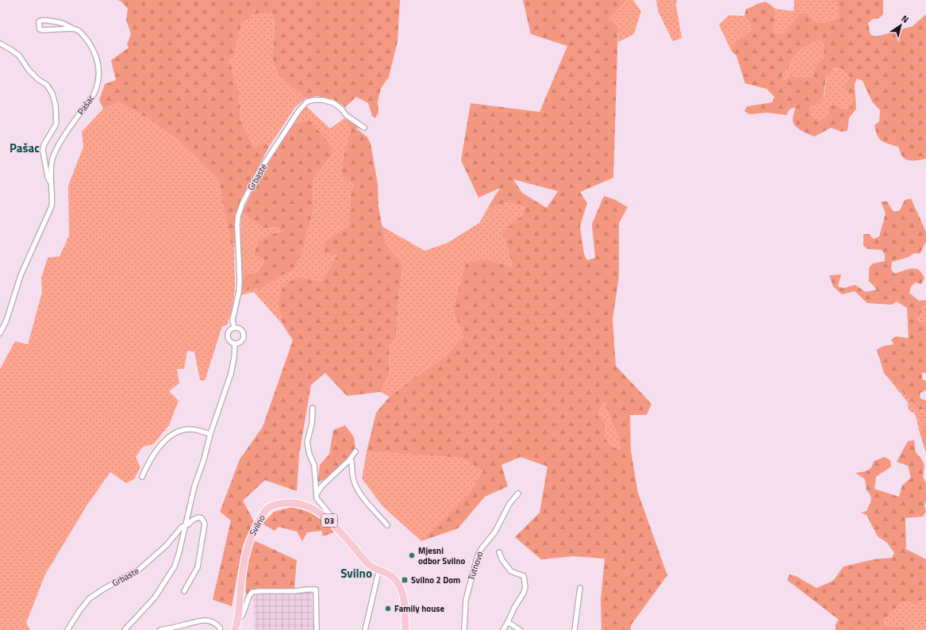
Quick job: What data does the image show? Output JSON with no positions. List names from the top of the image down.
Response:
{
  "streets": {
    "main road": ["D3", "Svilno"],
    "street": ["Pašac", "Grbaste", "Tutnovo"]
  },
  "districts": ["Pašac", "Svilno"],
  "places": {
    "other": ["Mjesni odbor Svilno", "Family house"],
    "transit": ["Svilno 2 Dom"]
  },
  "north": "top right"
}
